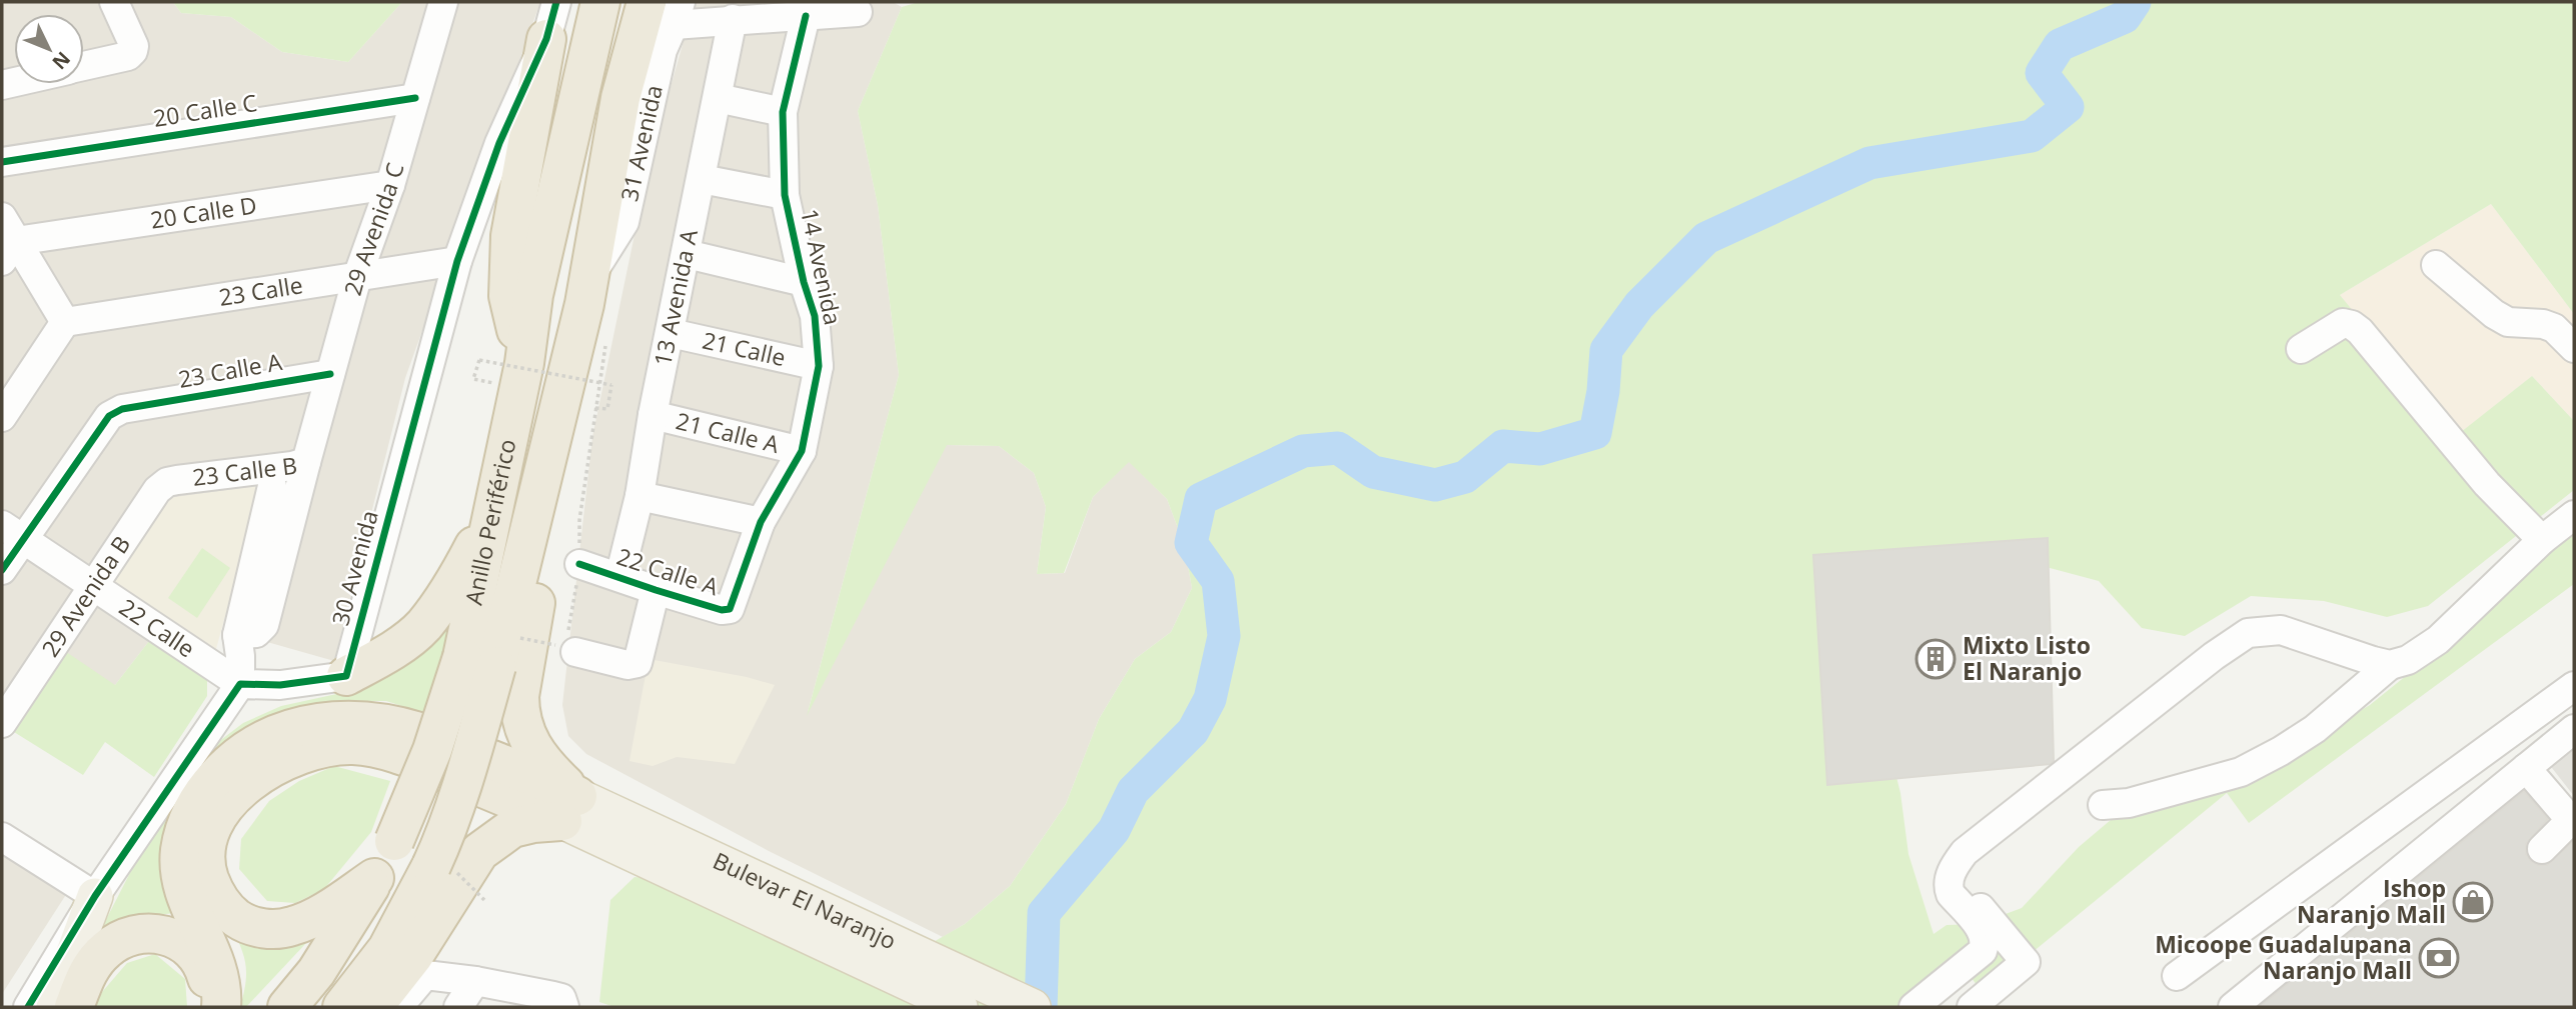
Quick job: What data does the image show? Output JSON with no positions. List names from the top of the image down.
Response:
{
  "streets": {
    "highway": ["Anillo Periférico"],
    "main road": ["Bulevar El Naranjo"],
    "street": [
      "20 Calle C",
      "20 Calle D",
      "29 Avenida C",
      "14 Avenida",
      "23 Calle",
      "13 Avenida A",
      "21 Calle",
      "23 Calle A",
      "21 Calle A",
      "23 Calle B",
      "30 Avenida",
      "22 Calle A",
      "29 Avenida B",
      "22 Calle"
    ]
  },
  "crossings": [
    ["20 Calle C", "29 Avenida C"],
    ["20 Calle D", "29 Avenida C"],
    ["29 Avenida C", "23 Calle"],
    ["29 Avenida C", "23 Calle A"],
    ["29 Avenida C", "23 Calle B"],
    ["14 Avenida", "21 Calle"],
    ["14 Avenida", "21 Calle A"],
    ["14 Avenida", "22 Calle A"],
    ["23 Calle", "30 Avenida"],
    ["13 Avenida A", "21 Calle"],
    ["13 Avenida A", "21 Calle A"],
    ["13 Avenida A", "22 Calle A"],
    ["23 Calle A", "22 Calle"],
    ["23 Calle B", "29 Avenida B"],
    ["29 Avenida B", "22 Calle"]
  ],
  "places": {
    "building": ["Mixto Listo El Naranjo"],
    "shop": ["Ishop Naranjo Mall"],
    "bank": ["Micoope Guadalupana Naranjo Mall"]
  },
  "north": "bottom right"
}
